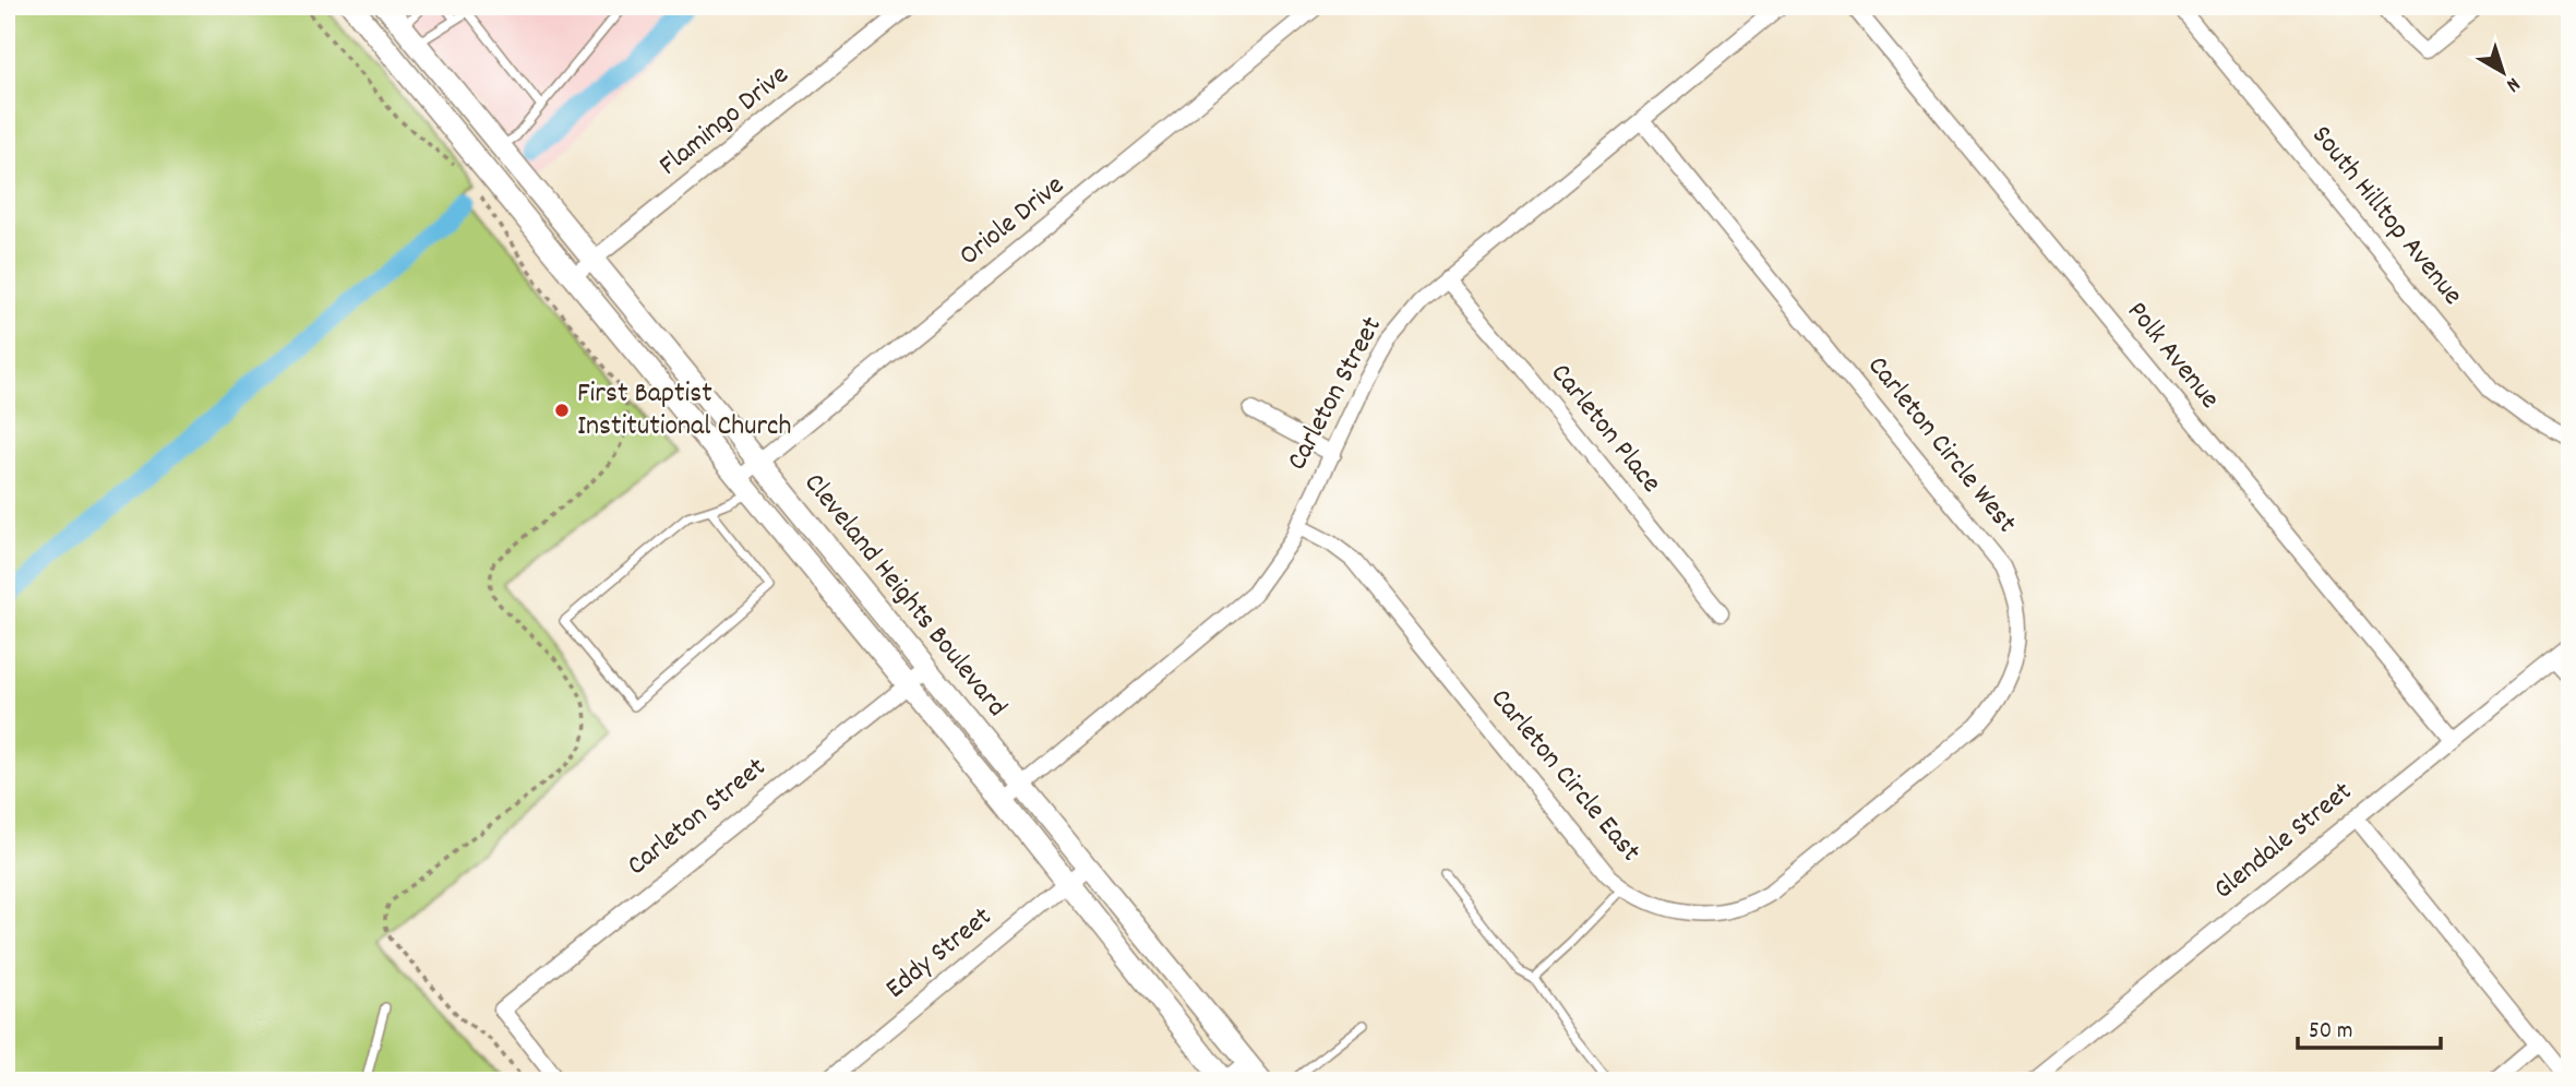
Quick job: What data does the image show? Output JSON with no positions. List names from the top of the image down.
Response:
{
  "streets": {
    "street": [
      "Flamingo Drive",
      "South Hilltop Avenue",
      "Oriole Drive",
      "Polk Avenue",
      "Carleton Street",
      "Carleton Place",
      "Carleton Circle West",
      "Cleveland Heights Boulevard",
      "Carleton Circle East",
      "Glendale Street",
      "Eddy Street"
    ]
  },
  "crossings": [
    ["Flamingo Drive", "Cleveland Heights Boulevard"],
    ["Oriole Drive", "Cleveland Heights Boulevard"],
    ["Polk Avenue", "Glendale Street"],
    ["Carleton Street", "Carleton Place"],
    ["Carleton Street", "Carleton Circle West"],
    ["Carleton Street", "Cleveland Heights Boulevard"],
    ["Carleton Street", "Carleton Circle East"],
    ["Carleton Circle West", "Carleton Circle East"],
    ["Cleveland Heights Boulevard", "Eddy Street"]
  ],
  "places": ["First Baptist Institutional Church"],
  "scale_bar": "50 m",
  "north": "bottom right"
}
